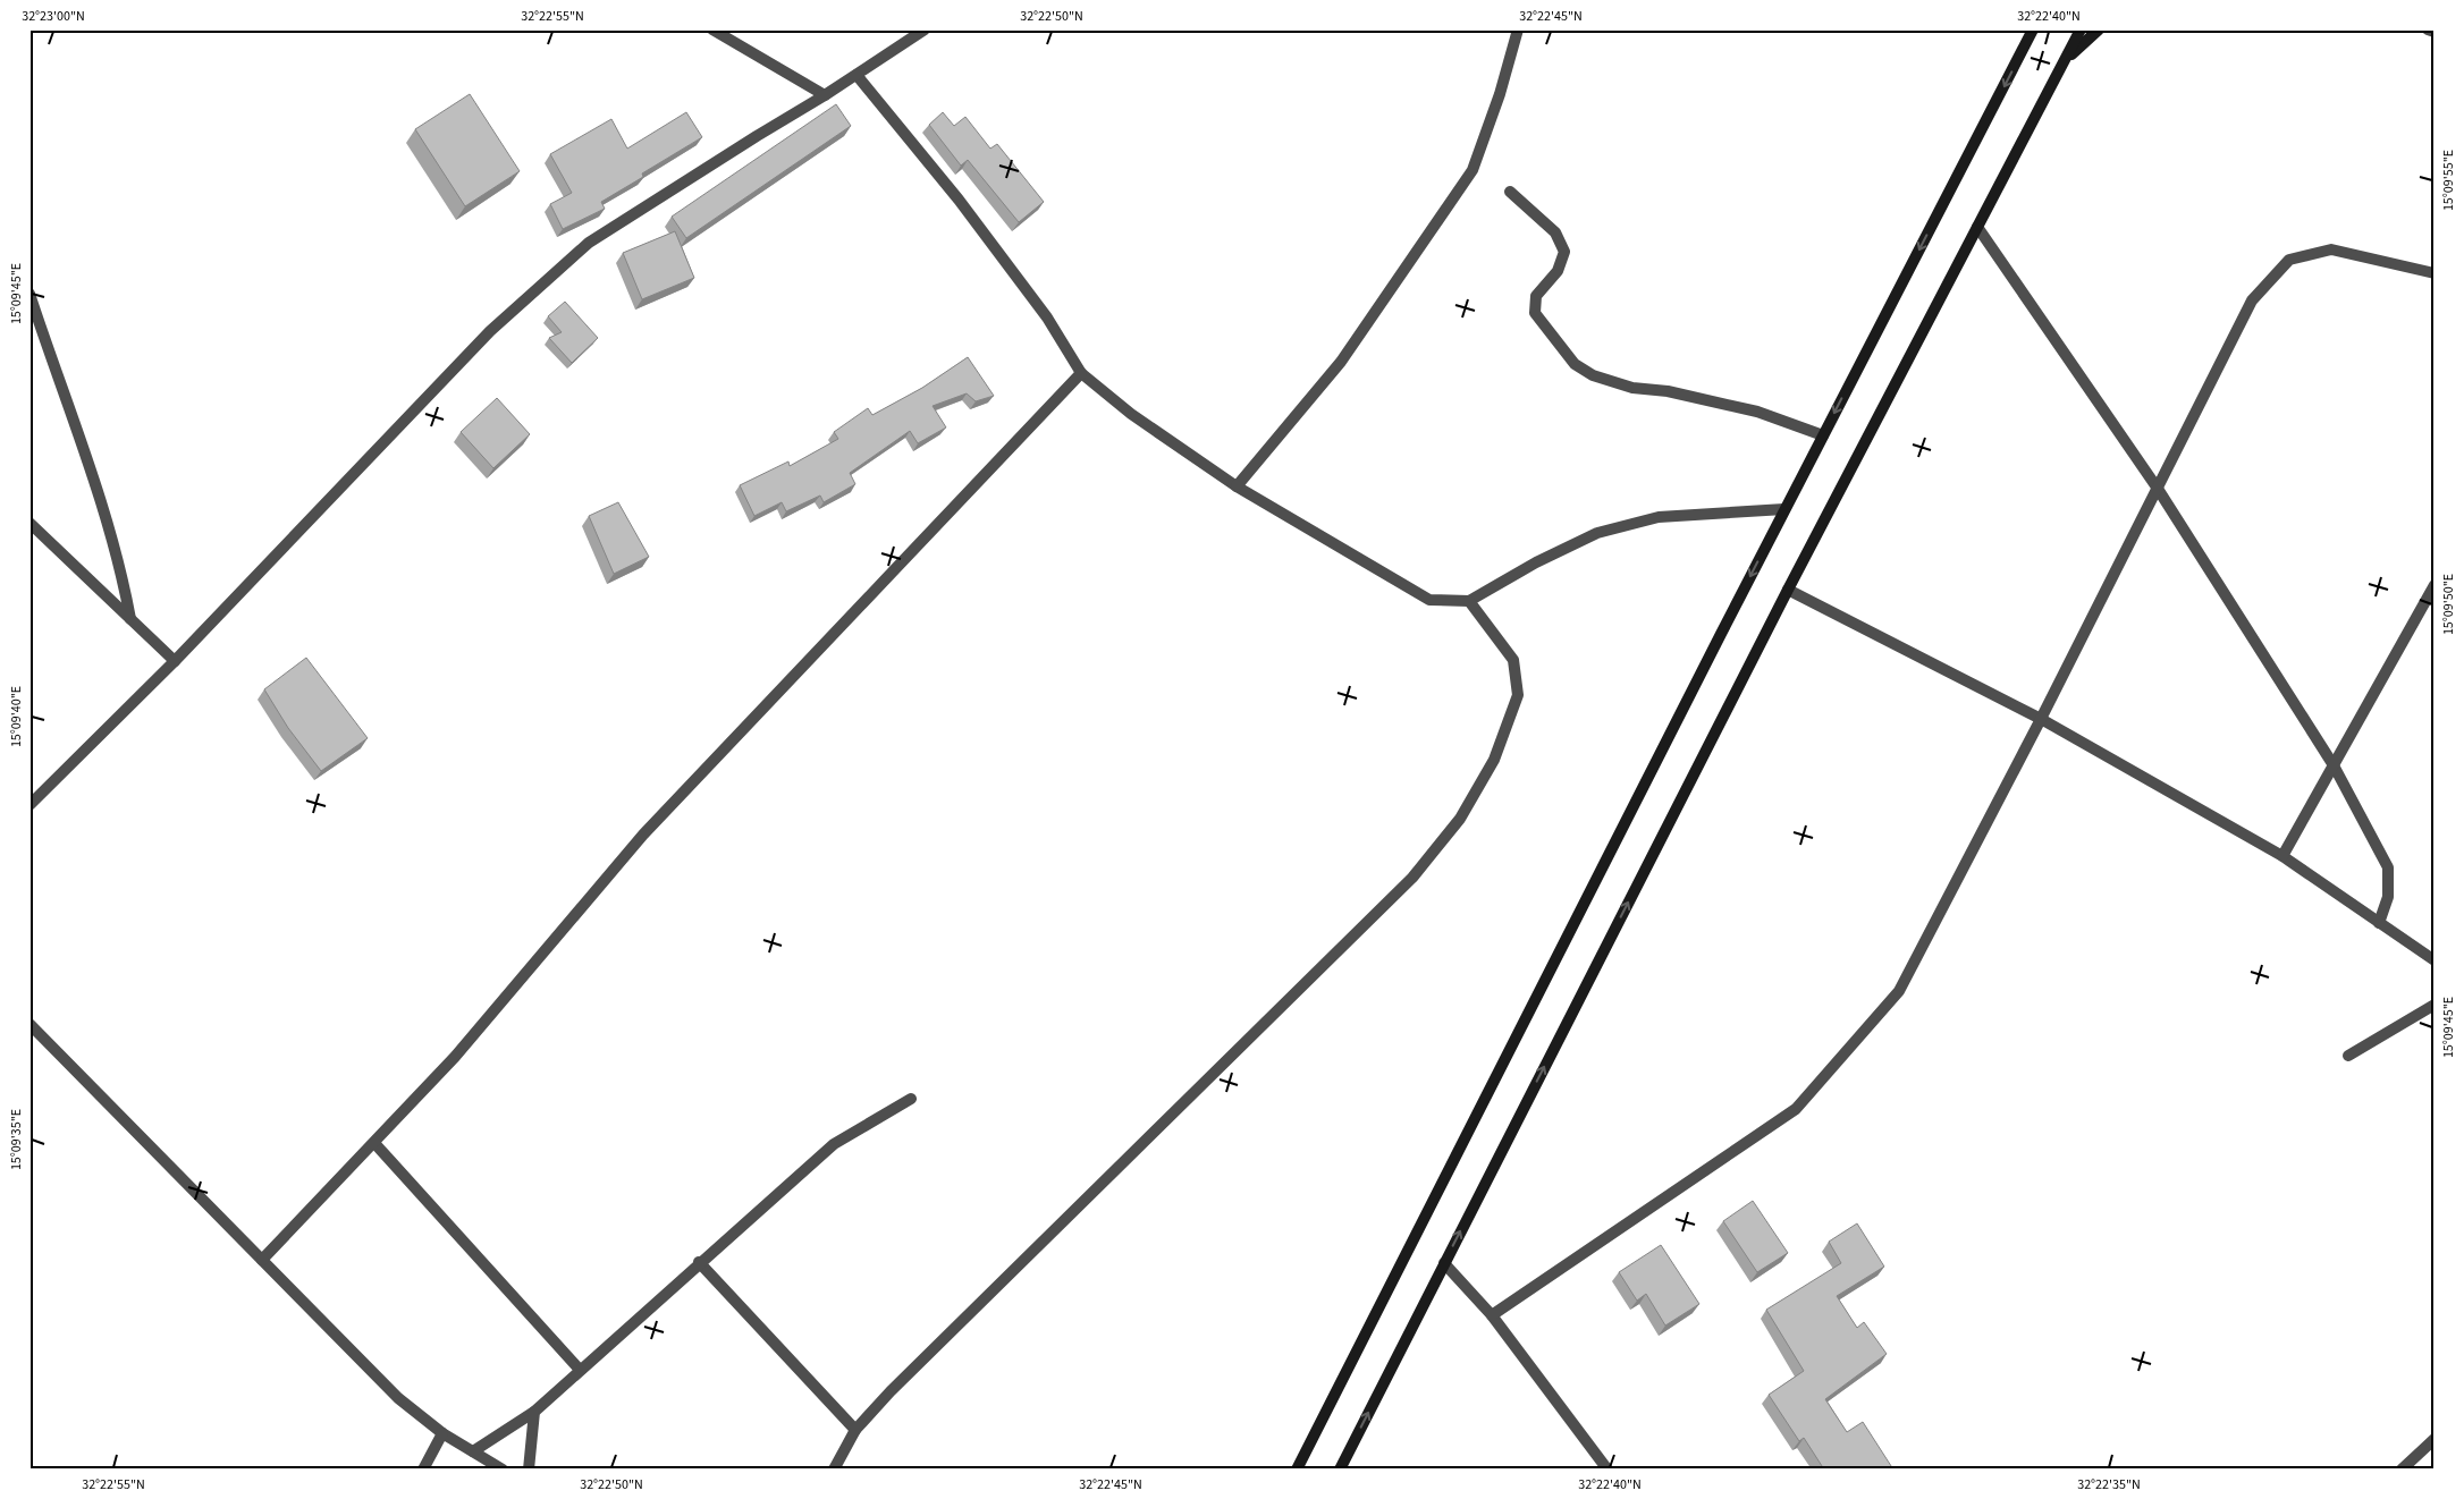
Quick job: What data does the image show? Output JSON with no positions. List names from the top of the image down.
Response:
{
  "coordinates": [
    "32°23'00\"N",
    "32°22'55\"N",
    "32°22'50\"N",
    "32°22'45\"N",
    "32°22'40\"N",
    "15°09'55\"E",
    "15°09'45\"E",
    "15°09'50\"E",
    "15°09'40\"E",
    "15°09'35\"E",
    "32°22'35\"N"
  ]
}
